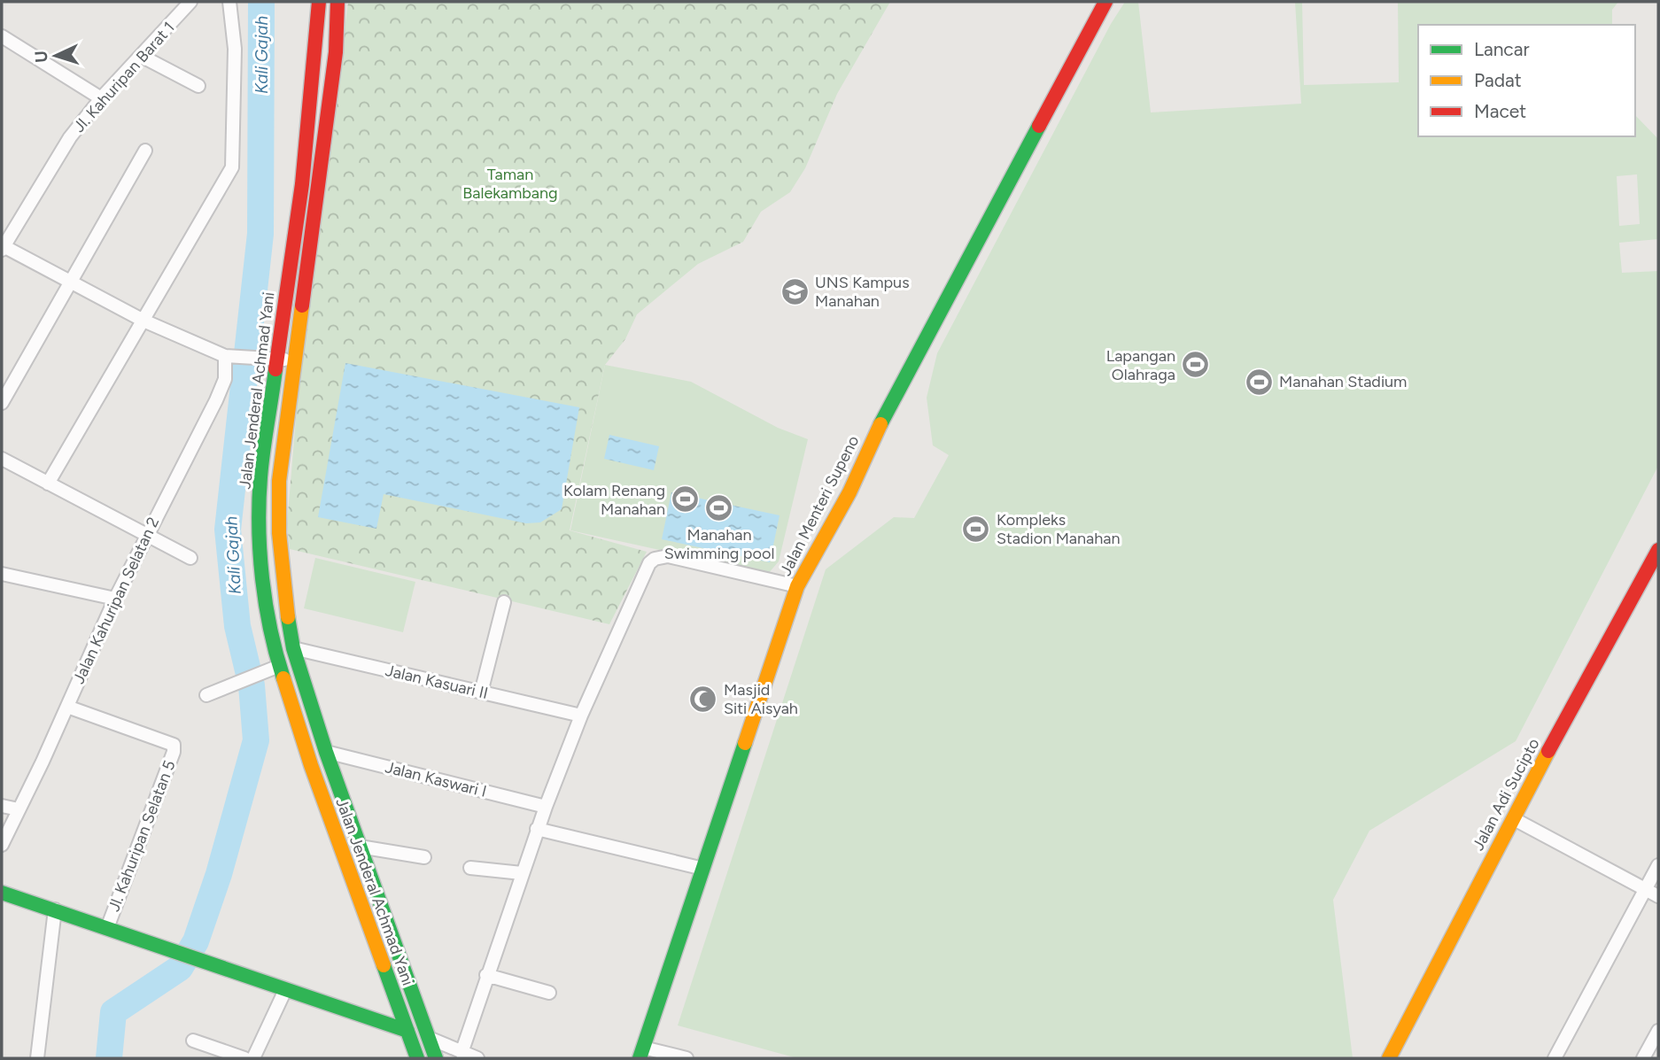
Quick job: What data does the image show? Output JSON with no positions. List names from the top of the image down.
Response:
{
  "streets": {
    "main road": ["Jalan Jenderal Achmad Yani", "Jalan Menteri Supeno", "Jalan Adi Sucipto"],
    "street": [
      "Jl. Kahuripan Barat 1",
      "Jalan Kahuripan Selatan 2",
      "Jalan Kasuari II",
      "Jalan Kaswari I",
      "Jl. Kahuripan Selatan 5"
    ]
  },
  "crossings": [
    ["Jalan Jenderal Achmad Yani", "Jalan Kasuari II"],
    ["Jalan Jenderal Achmad Yani", "Jalan Kaswari I"],
    ["Jalan Kahuripan Selatan 2", "Jl. Kahuripan Selatan 5"]
  ],
  "water": ["Kali Gajah"],
  "parks": ["Taman Balekambang"],
  "places": {
    "school or university": ["UNS Kampus Manahan"],
    "sports": [
      "Lapangan Olahraga",
      "Manahan Stadium",
      "Kolam Renang Manahan",
      "Manahan Swimming pool",
      "Kompleks Stadion Manahan"
    ],
    "mosque": ["Masjid Siti Aisyah"]
  },
  "legend": ["Lancar", "Padat", "Macet"],
  "north": "left"
}
